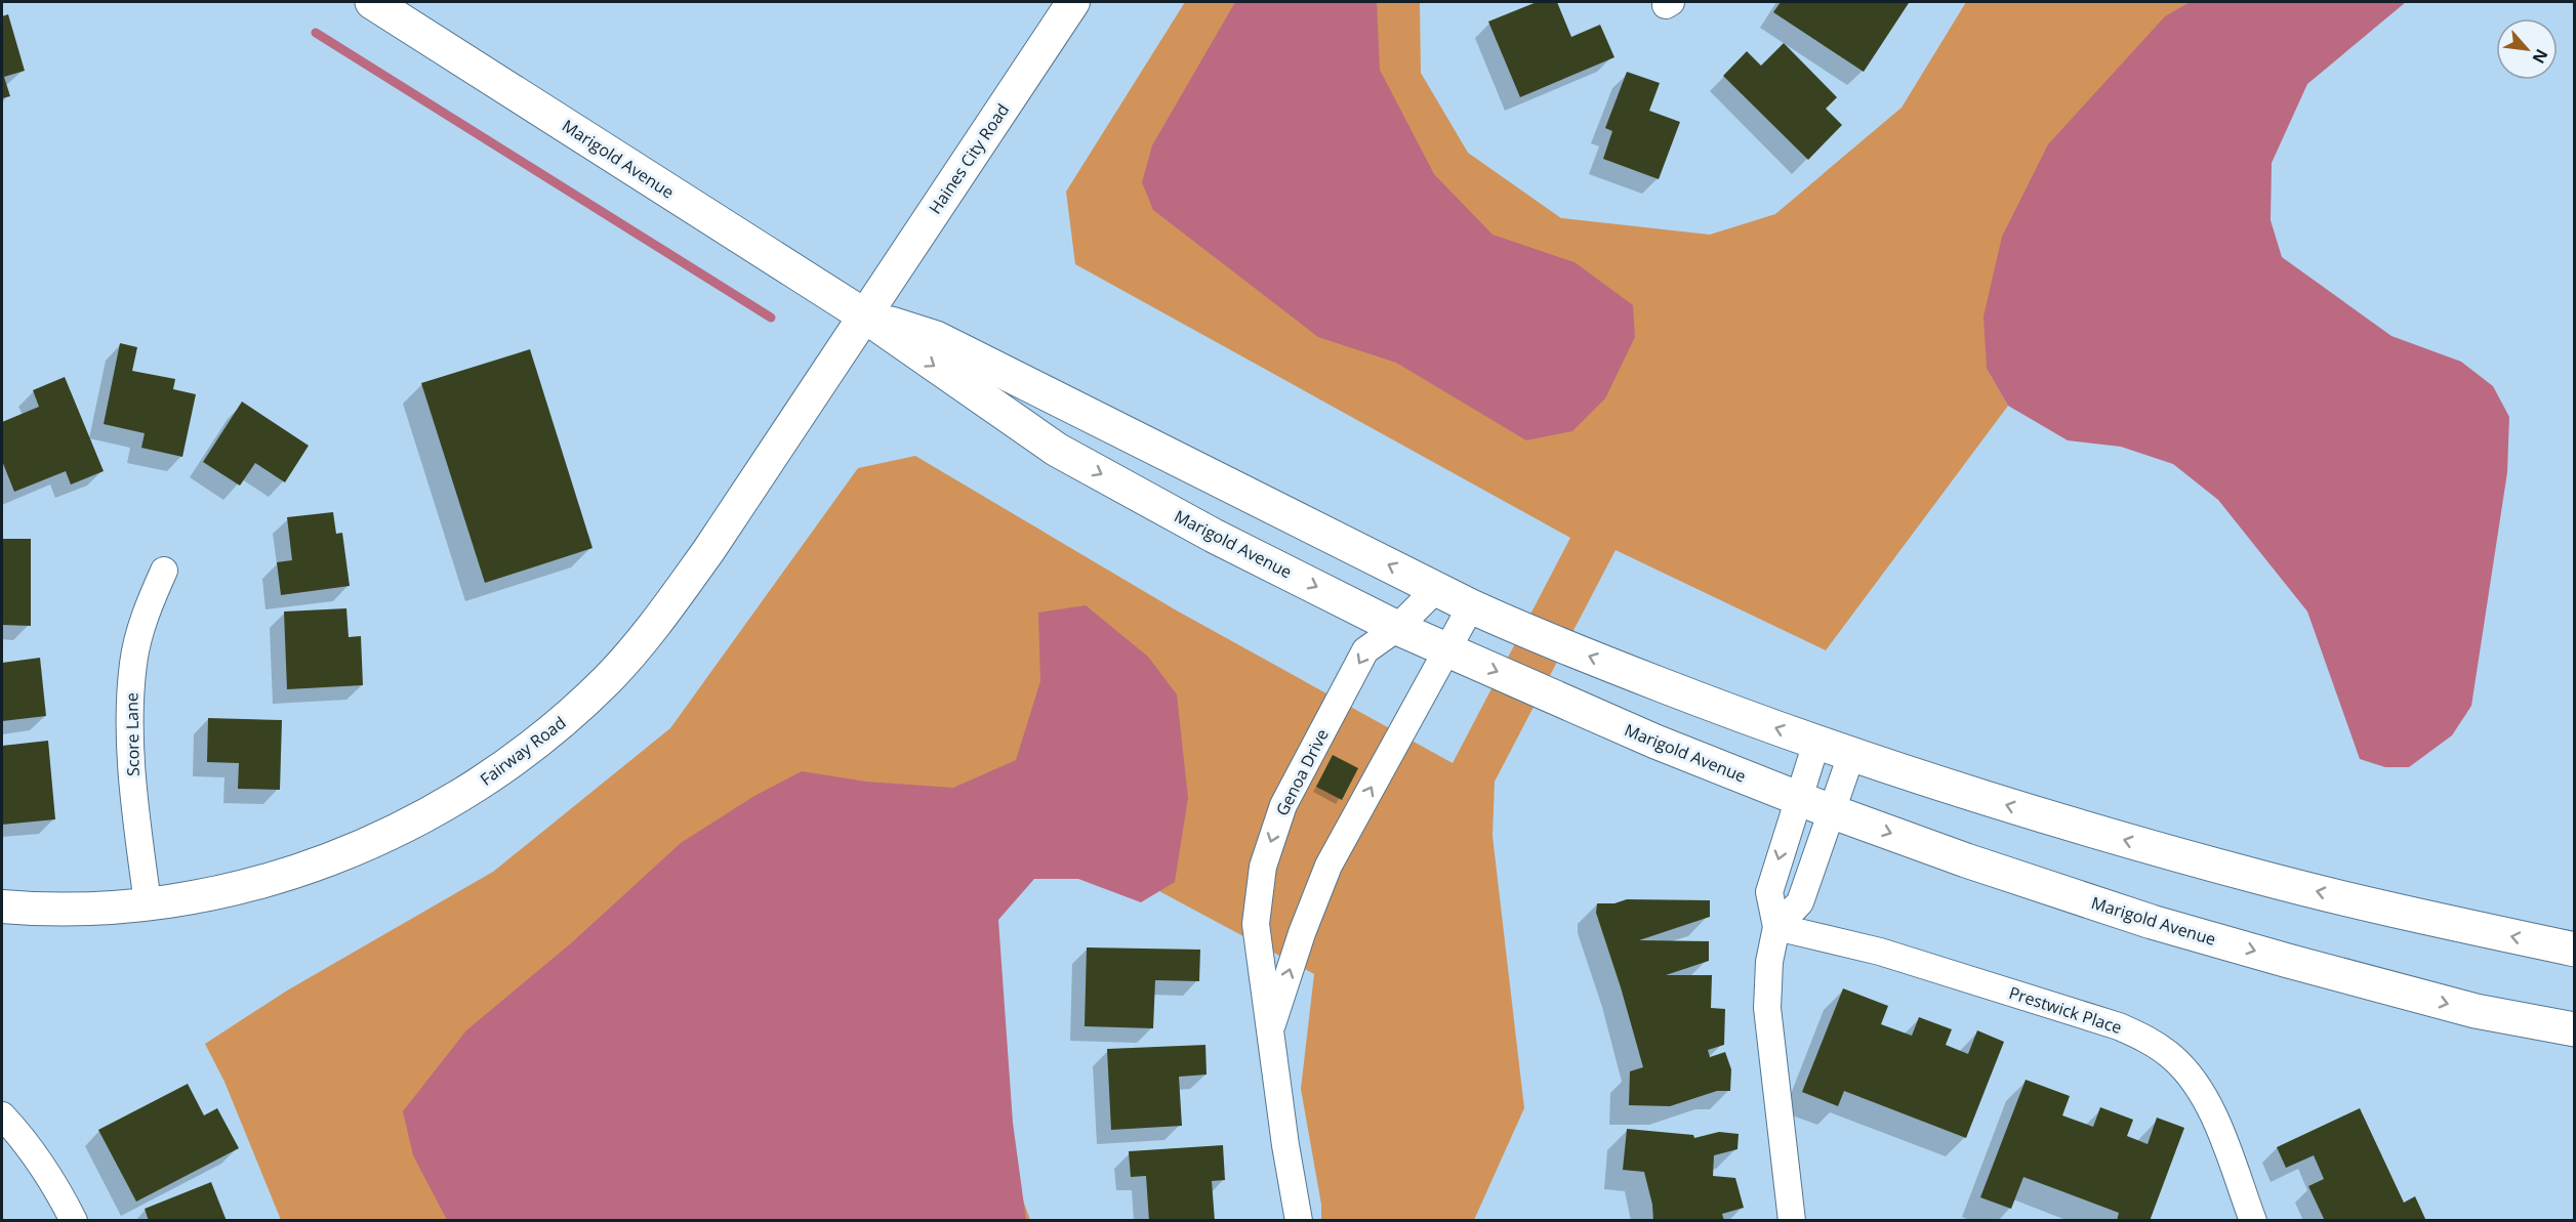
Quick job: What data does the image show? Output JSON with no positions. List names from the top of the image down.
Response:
{
  "streets": {
    "main road": ["Marigold Avenue"],
    "street": [
      "Haines City Road",
      "Score Lane",
      "Fairway Road",
      "Genoa Drive",
      "Prestwick Place"
    ]
  },
  "crossings": [
    ["Marigold Avenue", "Haines City Road"],
    ["Marigold Avenue", "Fairway Road"],
    ["Marigold Avenue", "Genoa Drive"],
    ["Haines City Road", "Fairway Road"],
    ["Score Lane", "Fairway Road"]
  ],
  "north": "bottom right"
}
